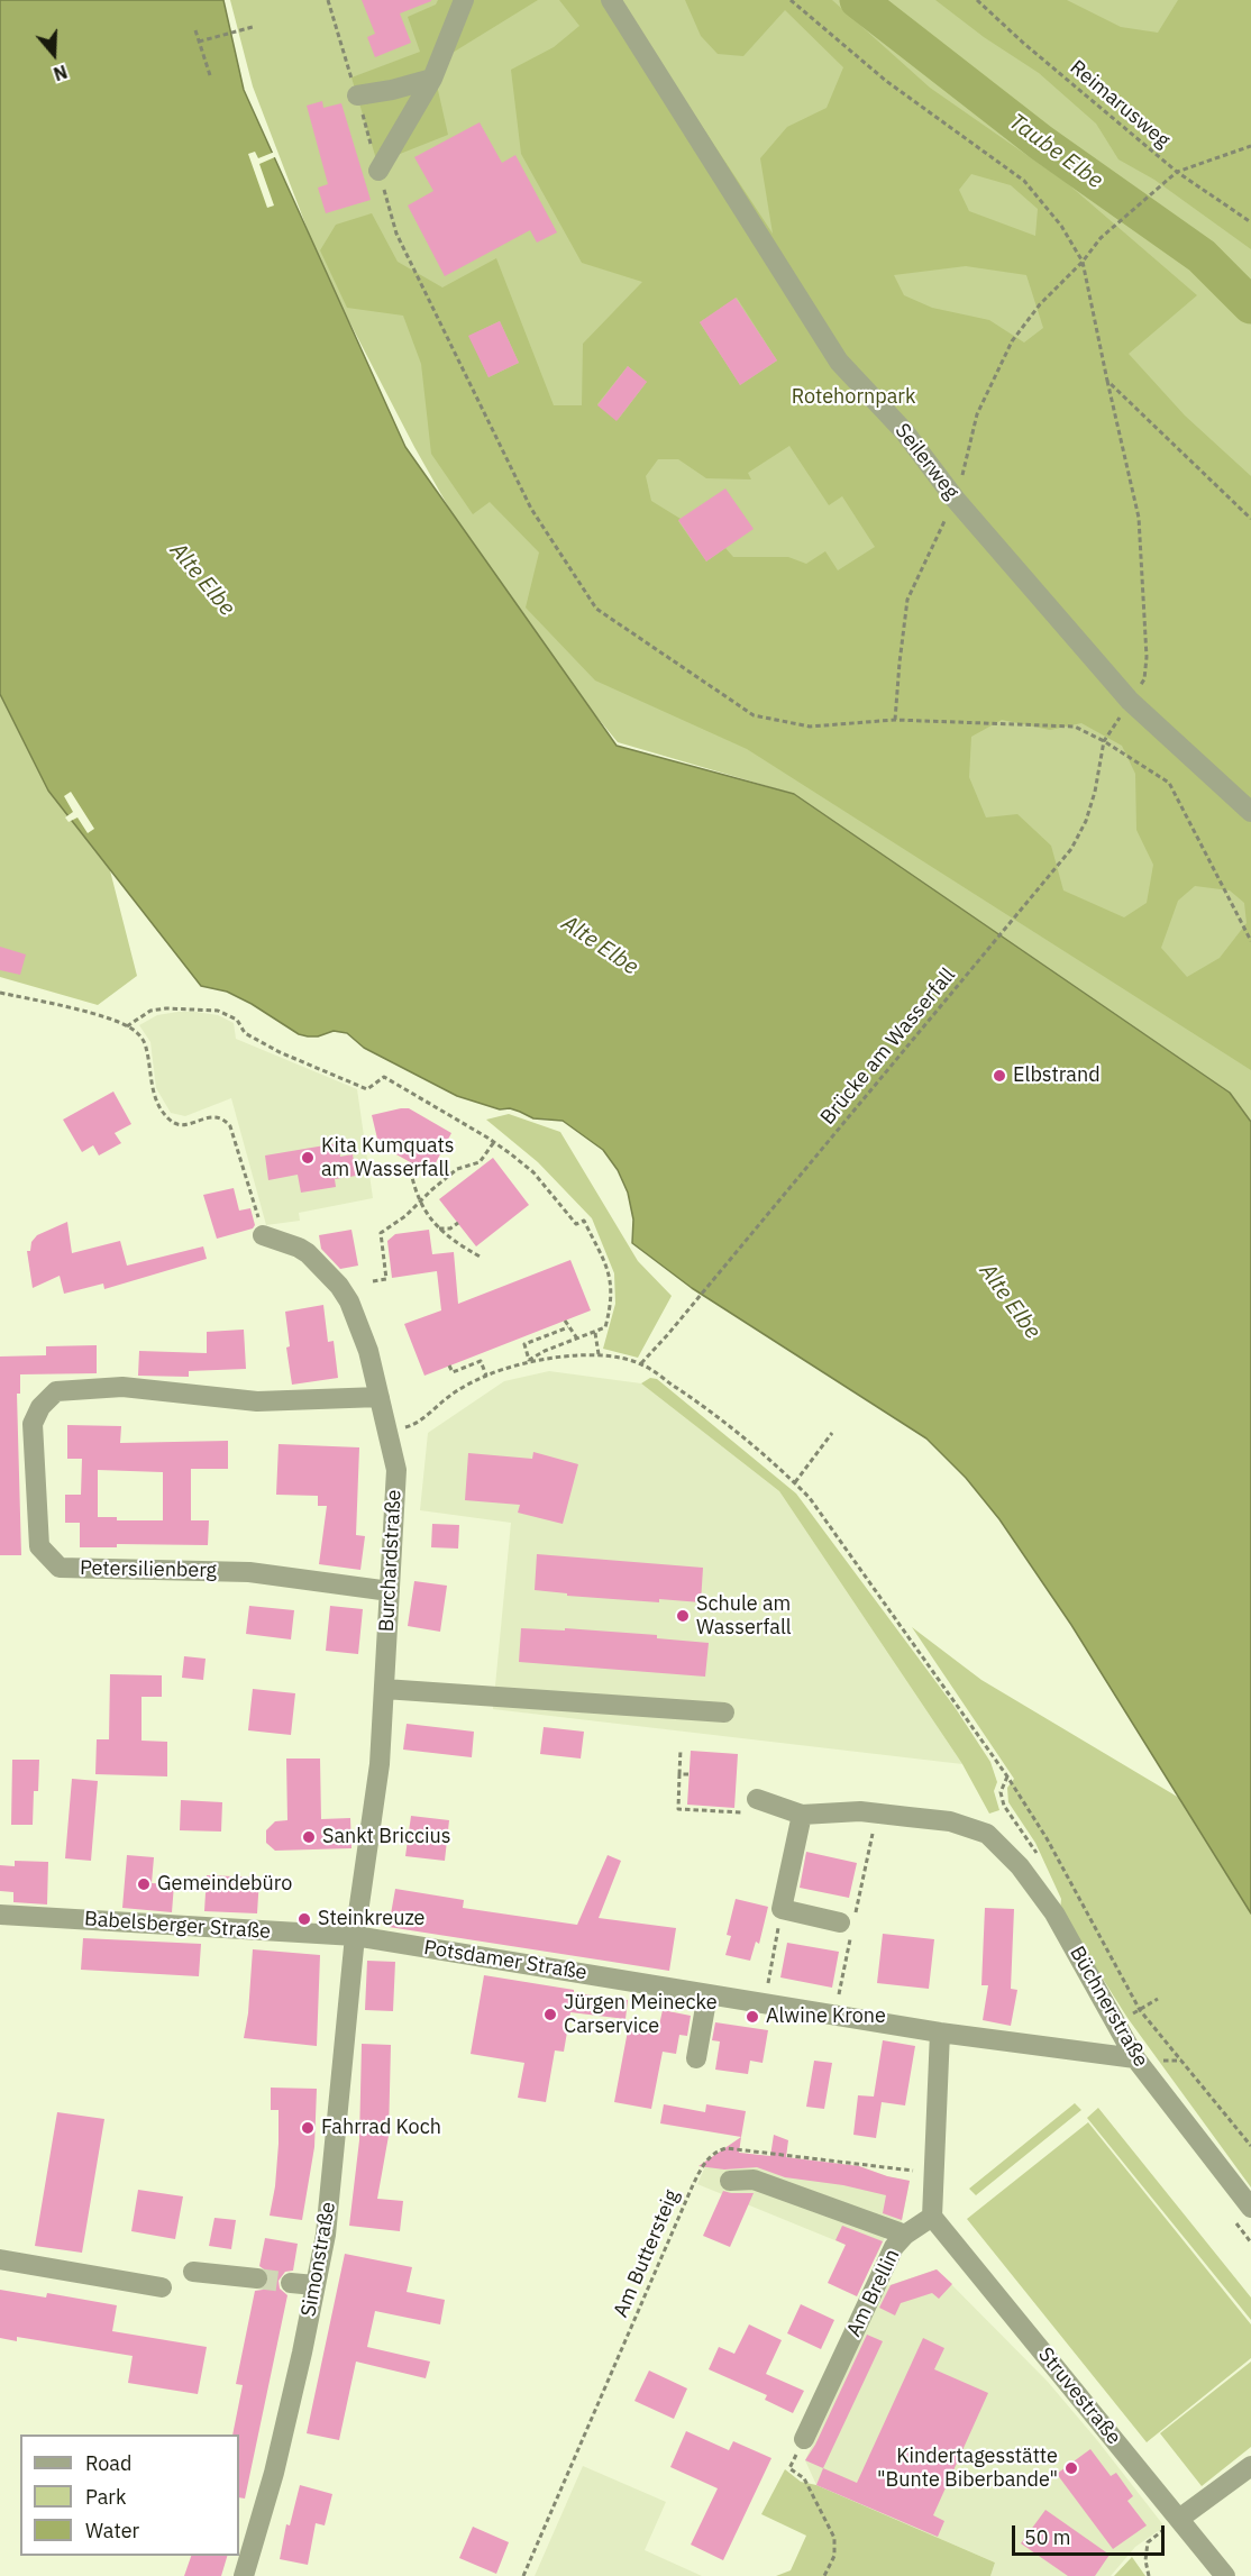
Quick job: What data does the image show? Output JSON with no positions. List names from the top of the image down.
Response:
{
  "streets": {
    "street": [
      "Seilerweg",
      "Burchardstraße",
      "Petersilienberg",
      "Babelsberger Straße",
      "Potsdamer Straße",
      "Büchnerstraße",
      "Simonstraße",
      "Am Brellin",
      "Struvestraße"
    ],
    "path": ["Reimarusweg", "Brücke am Wasserfall", "Am Buttersteig"]
  },
  "crossings": [
    ["Burchardstraße", "Petersilienberg"],
    ["Burchardstraße", "Babelsberger Straße"],
    ["Burchardstraße", "Potsdamer Straße"],
    ["Burchardstraße", "Simonstraße"],
    ["Babelsberger Straße", "Potsdamer Straße"],
    ["Babelsberger Straße", "Simonstraße"],
    ["Potsdamer Straße", "Büchnerstraße"],
    ["Potsdamer Straße", "Simonstraße"],
    ["Am Brellin", "Struvestraße"]
  ],
  "water": ["Taube Elbe", "Alte Elbe"],
  "parks": ["Rotehornpark"],
  "places": [
    "Elbstrand",
    "Kita Kumquats am Wasserfall",
    "Schule am Wasserfall",
    "Sankt Briccius",
    "Gemeindebüro",
    "Steinkreuze",
    "Jürgen Meinecke Carservice",
    "Alwine Krone",
    "Fahrrad Koch",
    "Kindertagesstätte \"Bunte Biberbande\""
  ],
  "legend": ["Road", "Park", "Water"],
  "scale_bar": "50 m",
  "north": "bottom"
}
